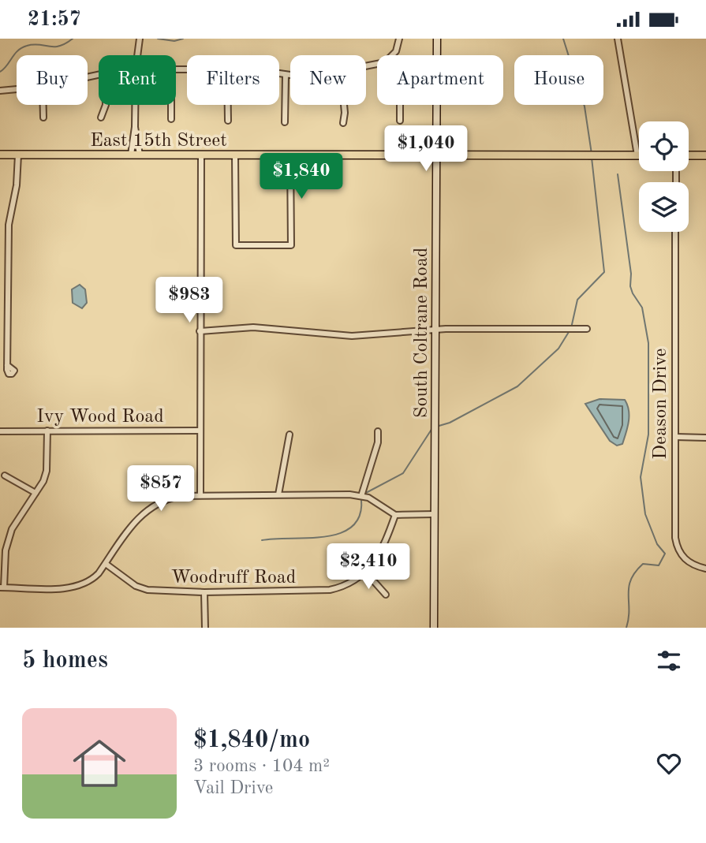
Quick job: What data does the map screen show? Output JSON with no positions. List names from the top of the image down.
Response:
{
  "streets": {
    "main road": ["East 15th Street", "South Coltrane Road"],
    "street": ["Deason Drive", "Ivy Wood Road", "Woodruff Road"]
  },
  "crossings": [
    ["East 15th Street", "South Coltrane Road"]
  ],
  "page": {
    "status": "21:57",
    "chip": [
      "Buy",
      "Rent",
      "Filters",
      "New",
      "Apartment",
      "House"
    ],
    "price": [
      "$1,040",
      "$1,840",
      "$983",
      "$857",
      "$2,410"
    ],
    "heading": "5 homes",
    "list": [
      {
        "name": "$1,840/mo",
        "note": "3 rooms · 104 m² · Vail Drive"
      }
    ]
  }
}
